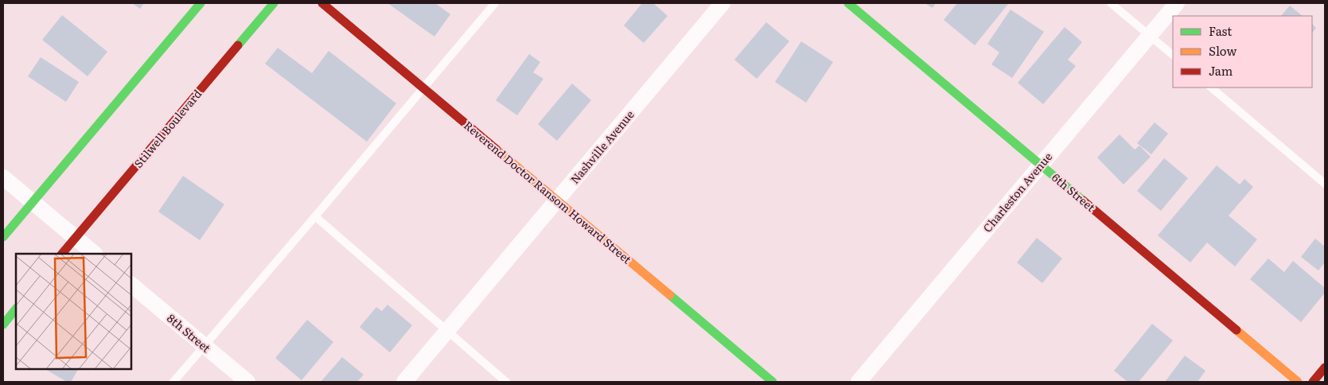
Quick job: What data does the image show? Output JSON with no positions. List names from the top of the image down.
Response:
{
  "streets": {
    "street": [
      "Stilwell Boulevard",
      "Nashville Avenue",
      "Reverend Doctor Ransom Howard Street",
      "Charleston Avenue",
      "6th Street",
      "8th Street"
    ]
  },
  "crossings": [
    ["Nashville Avenue", "Reverend Doctor Ransom Howard Street"],
    ["Charleston Avenue", "6th Street"]
  ],
  "legend": ["Fast", "Slow", "Jam"]
}
